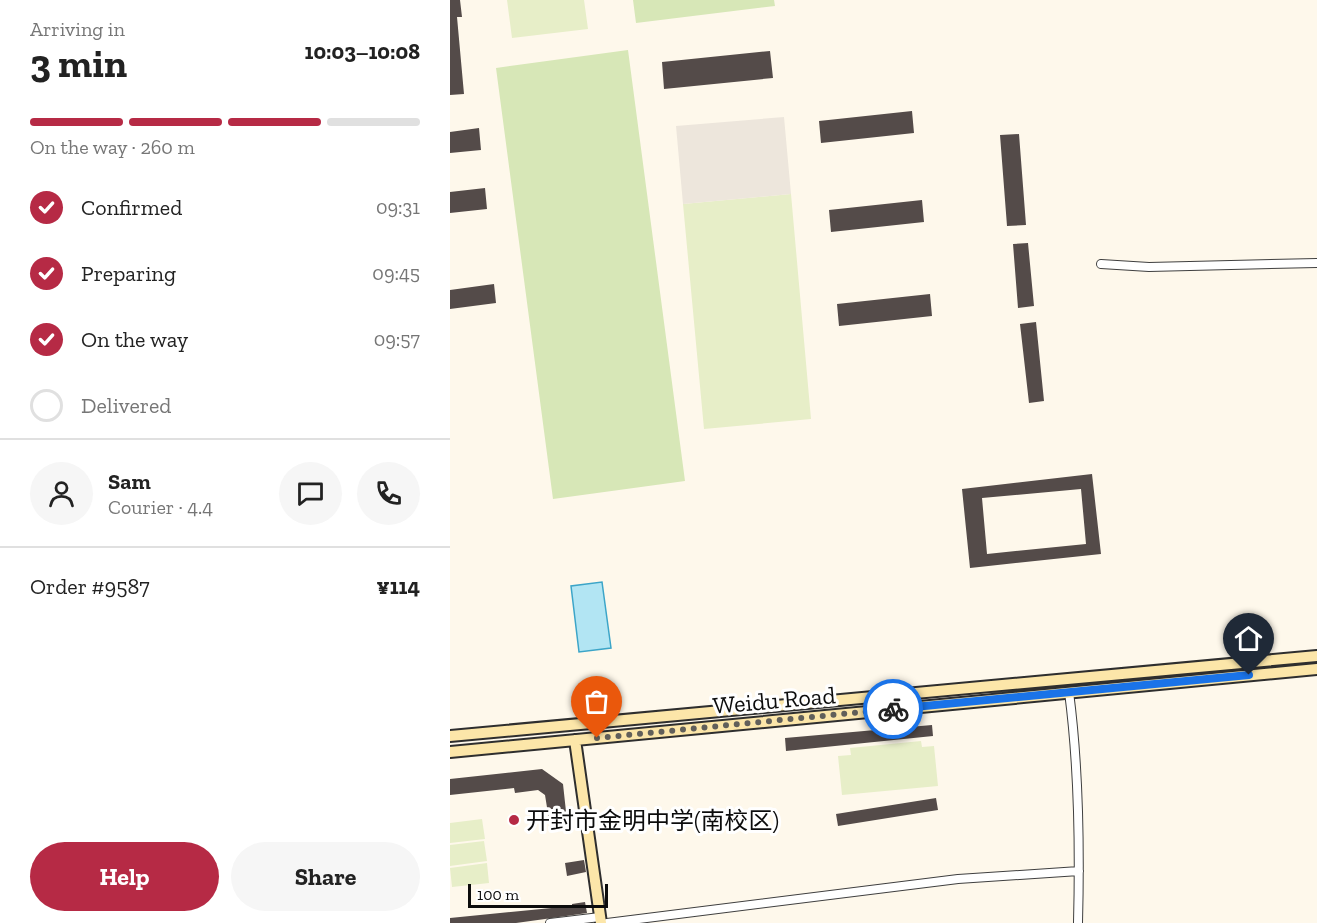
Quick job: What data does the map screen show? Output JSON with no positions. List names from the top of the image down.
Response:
{
  "streets": {
    "main road": ["Weidu Road"]
  },
  "places": ["开封市金明中学(南校区)"],
  "scale_bar": "100 m",
  "page": {
    "heading": ["3 min", "Arriving in", "10:03–10:08"],
    "panel": [
      "Sam",
      "Courier · 4.4",
      "Order #9587",
      "¥114"
    ],
    "bar": "On the way · 260 m",
    "list": [
      ["Confirmed", "09:31"],
      ["Preparing", "09:45"],
      ["On the way", "09:57"],
      "Delivered"
    ],
    "buttons": ["Help", "Share"],
    "scale": "100 m"
  }
}
